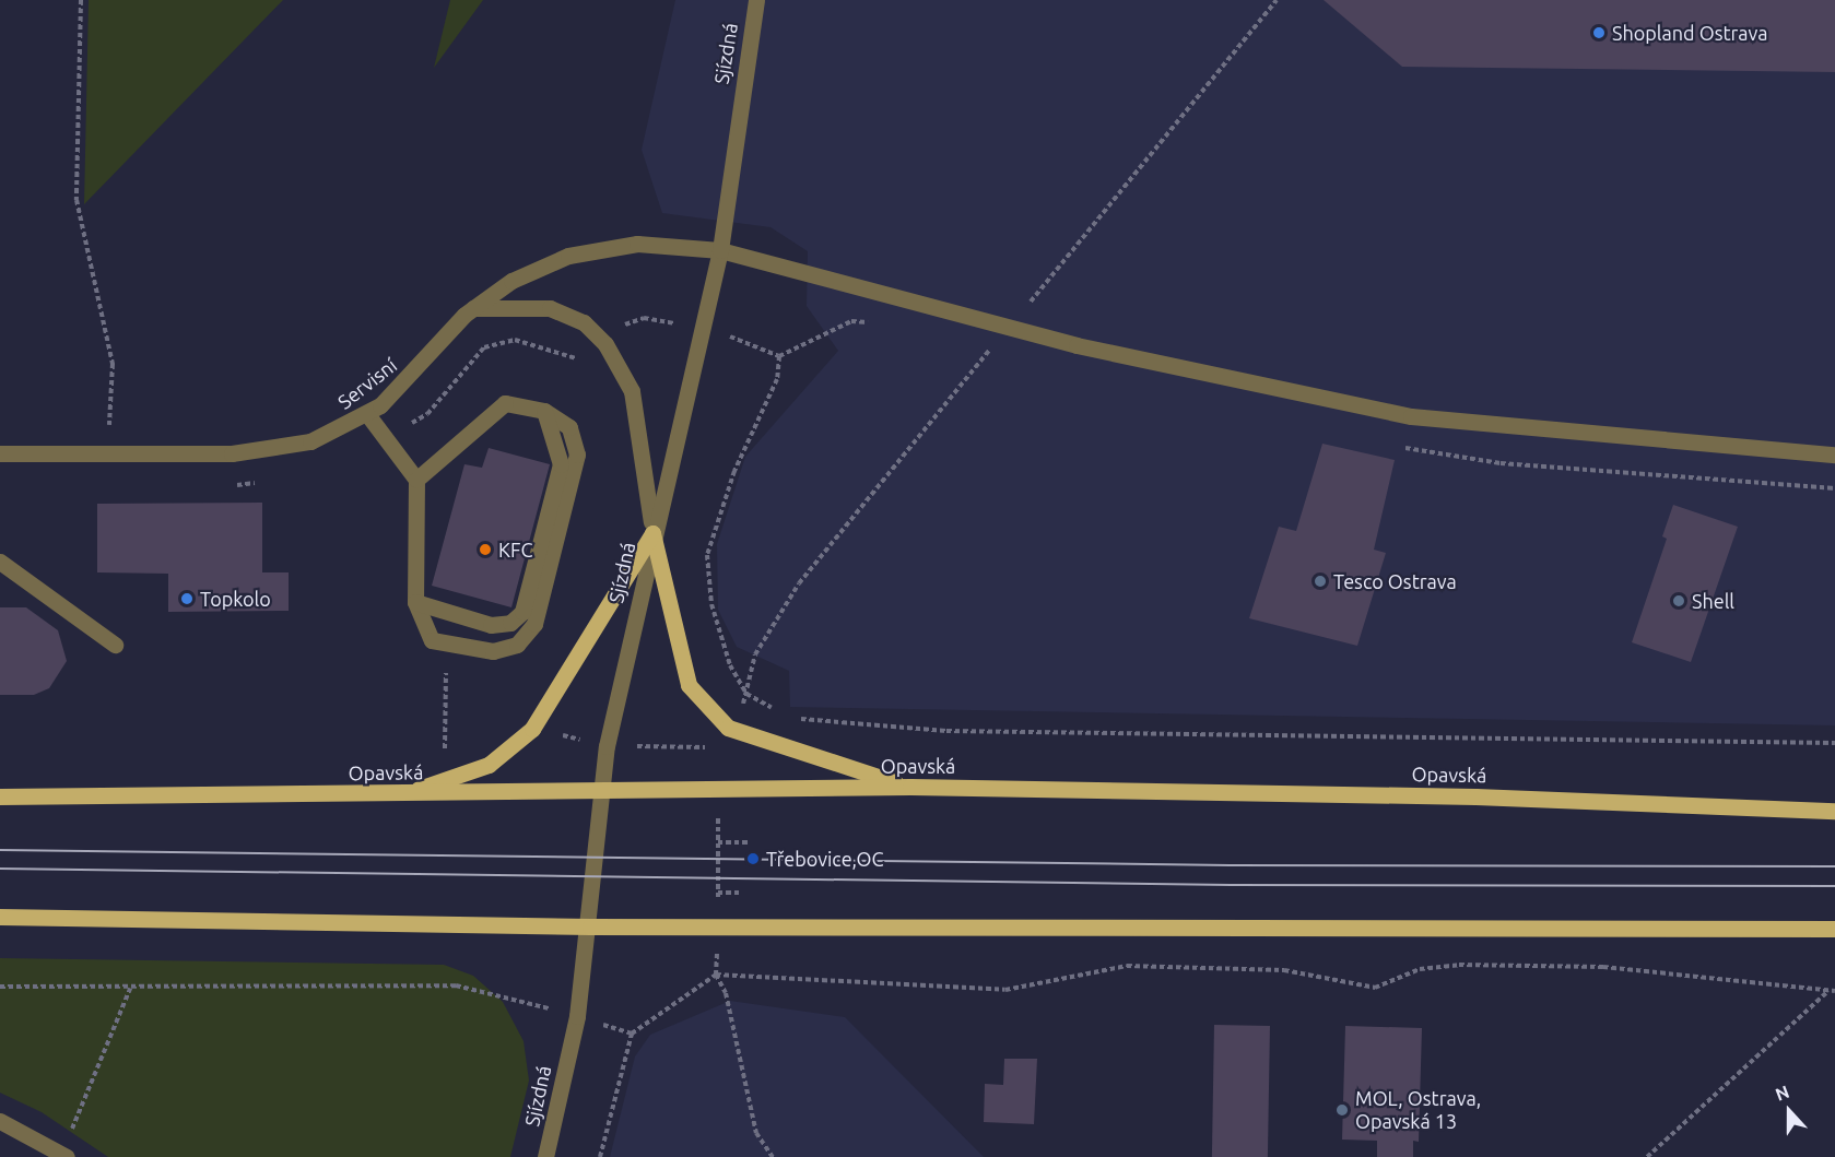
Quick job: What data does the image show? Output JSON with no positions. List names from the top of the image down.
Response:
{
  "streets": {
    "main road": ["Opavská"],
    "street": ["Sjízdná", "Servisní"]
  },
  "crossings": [
    ["Sjízdná", "Servisní"],
    ["Sjízdná", "Opavská"]
  ],
  "places": [
    "Shopland Ostrava",
    "KFC",
    "Tesco Ostrava",
    "Topkolo",
    "Shell",
    "Třebovice,OC",
    "MOL, Ostrava, Opavská 13"
  ],
  "north": "top"
}
